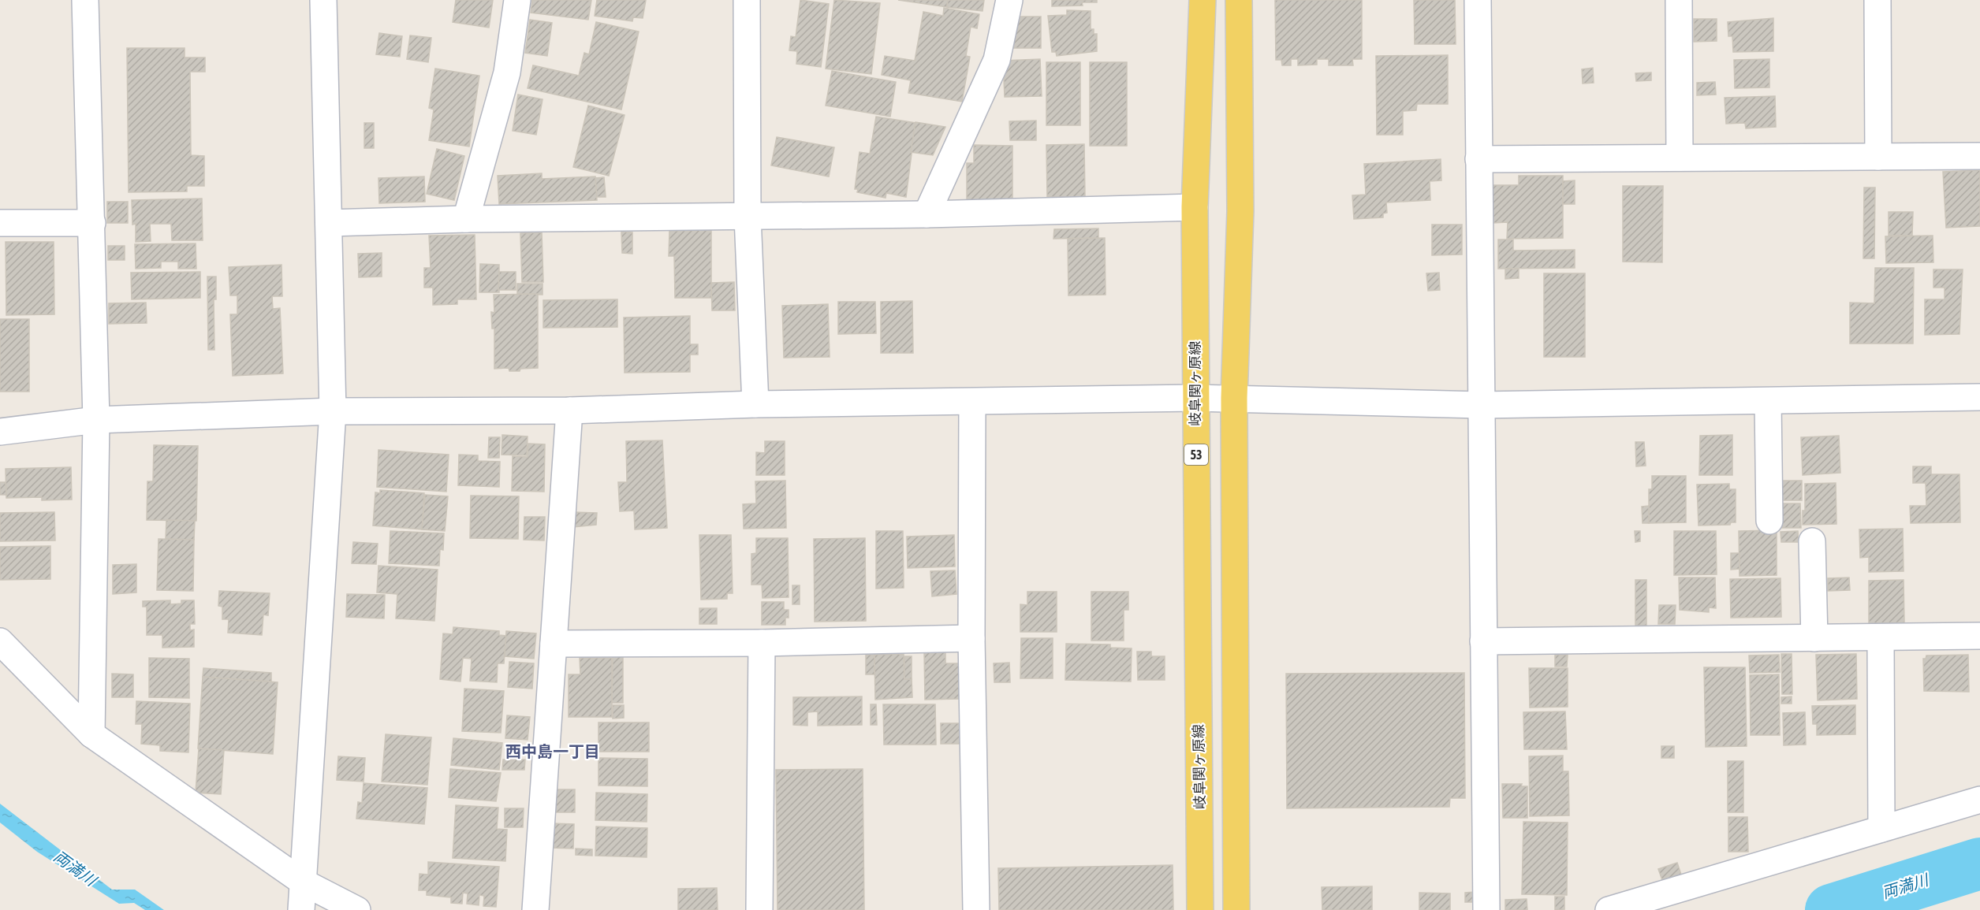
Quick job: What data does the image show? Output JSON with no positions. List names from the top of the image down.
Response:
{
  "streets": {
    "main road": ["岐阜関ヶ原線", "53"]
  },
  "districts": ["西中島一丁目"],
  "water": ["両満川"]
}
